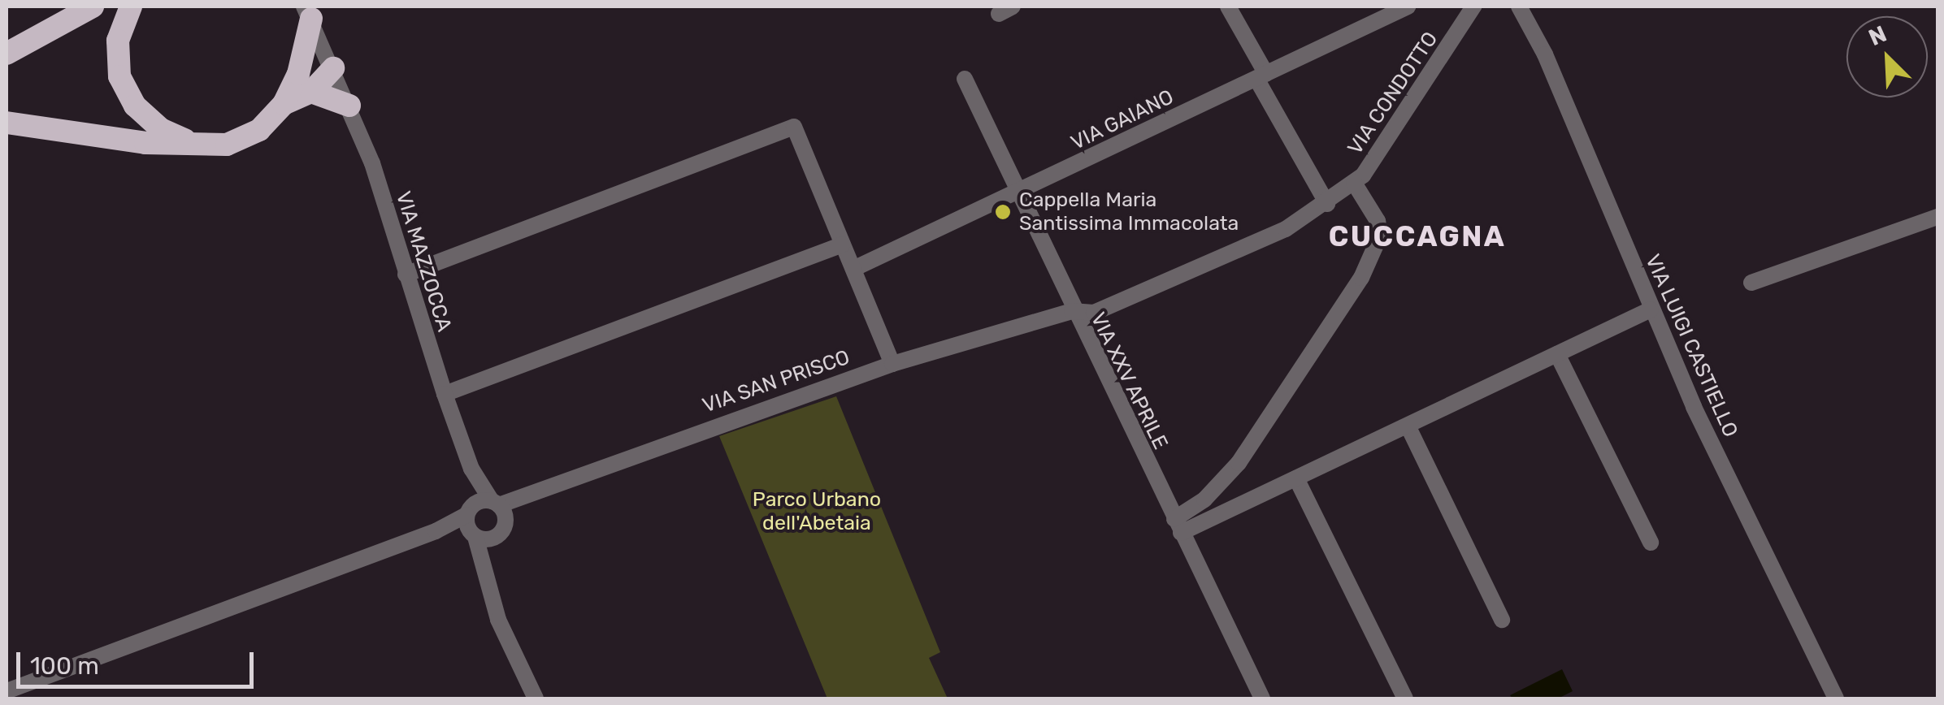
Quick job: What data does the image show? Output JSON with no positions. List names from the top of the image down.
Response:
{
  "streets": {
    "street": [
      "VIA CONDOTTO",
      "VIA GAIANO",
      "VIA MAZZOCCA",
      "VIA LUIGI CASTIELLO",
      "VIA XXV APRILE",
      "VIA SAN PRISCO"
    ]
  },
  "crossings": [
    ["VIA CONDOTTO", "VIA XXV APRILE"],
    ["VIA CONDOTTO", "VIA SAN PRISCO"],
    ["VIA GAIANO", "VIA XXV APRILE"],
    ["VIA MAZZOCCA", "VIA SAN PRISCO"],
    ["VIA XXV APRILE", "VIA SAN PRISCO"]
  ],
  "districts": ["CUCCAGNA"],
  "parks": ["Parco Urbano dell'Abetaia"],
  "places": ["Cappella Maria Santissima Immacolata"],
  "scale_bar": "100 m",
  "north": "top left"
}
